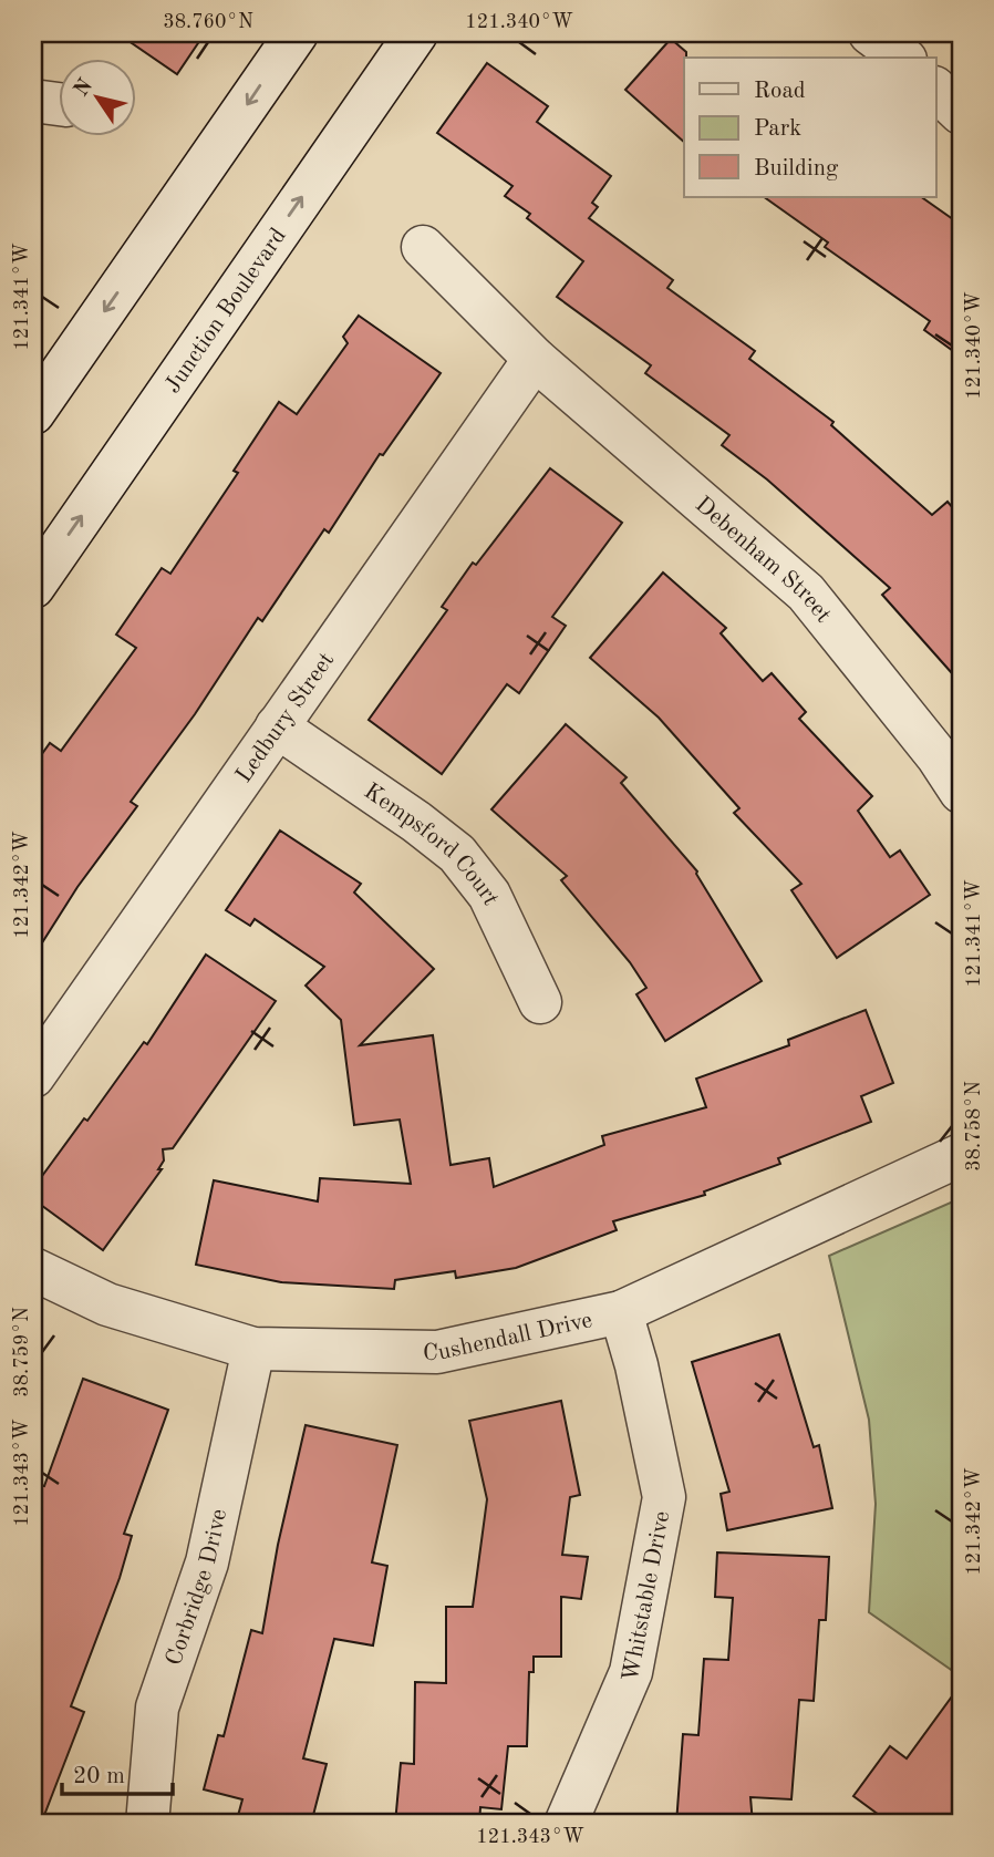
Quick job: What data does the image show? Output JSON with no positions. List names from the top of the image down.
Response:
{
  "streets": {
    "street": [
      "Junction Boulevard",
      "Debenham Street",
      "Ledbury Street",
      "Kempsford Court",
      "Cushendall Drive",
      "Corbridge Drive",
      "Whitstable Drive"
    ]
  },
  "crossings": [
    ["Debenham Street", "Ledbury Street"],
    ["Ledbury Street", "Kempsford Court"],
    ["Cushendall Drive", "Corbridge Drive"],
    ["Cushendall Drive", "Whitstable Drive"]
  ],
  "legend": ["Road", "Park", "Building"],
  "scale_bar": "20 m",
  "north": "top left",
  "coordinates": [
    "38.760°N",
    "121.340°W",
    "121.341°W",
    "121.342°W",
    "38.758°N",
    "38.759°N",
    "121.343°W"
  ]
}
